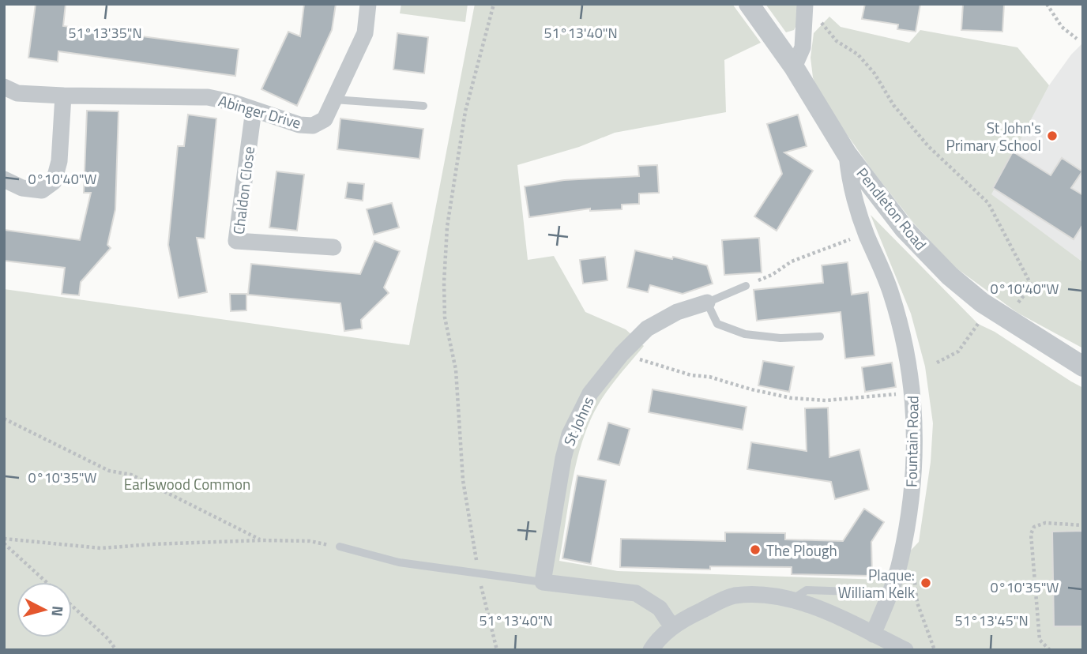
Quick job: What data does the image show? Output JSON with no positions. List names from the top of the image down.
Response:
{
  "streets": {
    "street": [
      "Abinger Drive",
      "Chaldon Close",
      "Pendleton Road",
      "St Johns",
      "Fountain Road"
    ]
  },
  "crossings": [
    ["Abinger Drive", "Chaldon Close"],
    ["Pendleton Road", "Fountain Road"]
  ],
  "parks": ["Earlswood Common"],
  "places": ["St John's Primary School", "The Plough", "Plaque: William Kelk"],
  "north": "right",
  "coordinates": [
    "51°13'35\"N",
    "51°13'40\"N",
    "0°10'40\"W",
    "0°10'35\"W",
    "51°13'45\"N"
  ]
}
